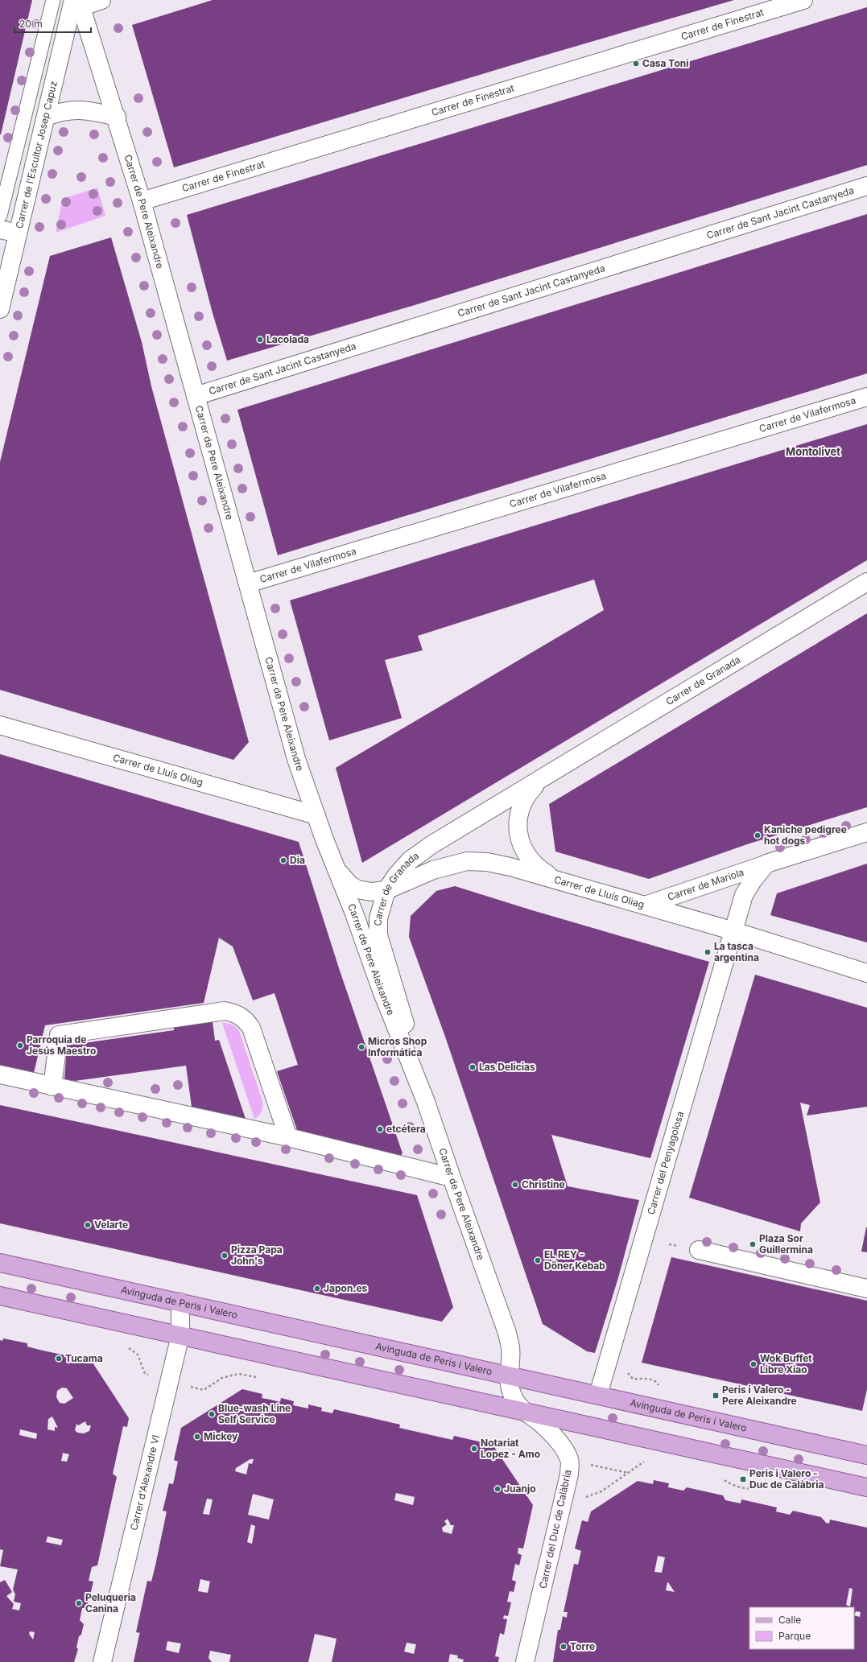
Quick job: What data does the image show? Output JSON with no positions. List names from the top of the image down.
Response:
{
  "streets": {
    "main road": ["Avinguda de Peris i Valero"],
    "street": [
      "Carrer de Finestrat",
      "Carrer de l'Escultor Josep Capuz",
      "Carrer de Pere Aleixandre",
      "Carrer de Sant Jacint Castanyeda",
      "Carrer de Vilafermosa",
      "Carrer de Granada",
      "Carrer de Lluís Oliag",
      "Carrer de Mariola",
      "Carrer del Penyagolosa",
      "Carrer d'Alexandre VI",
      "Carrer del Duc de Calàbria"
    ]
  },
  "crossings": [
    ["Carrer de Finestrat", "Carrer de Pere Aleixandre"],
    ["Carrer de l'Escultor Josep Capuz", "Carrer de Pere Aleixandre"],
    ["Carrer de Pere Aleixandre", "Carrer de Sant Jacint Castanyeda"],
    ["Carrer de Pere Aleixandre", "Carrer de Vilafermosa"],
    ["Carrer de Pere Aleixandre", "Carrer de Granada"],
    ["Carrer de Pere Aleixandre", "Carrer de Lluís Oliag"],
    ["Carrer de Pere Aleixandre", "Avinguda de Peris i Valero"],
    ["Carrer de Pere Aleixandre", "Carrer del Duc de Calàbria"],
    ["Carrer de Granada", "Carrer de Lluís Oliag"],
    ["Carrer de Lluís Oliag", "Carrer de Mariola"],
    ["Carrer de Lluís Oliag", "Carrer del Penyagolosa"],
    ["Carrer de Mariola", "Carrer del Penyagolosa"],
    ["Carrer del Penyagolosa", "Avinguda de Peris i Valero"],
    ["Avinguda de Peris i Valero", "Carrer d'Alexandre VI"]
  ],
  "districts": ["Montolivet"],
  "places": {
    "other": [
      "Casa Toni",
      "Lacolada",
      "Kaniche pedigree hot dogs",
      "Dia",
      "La tasca argentina",
      "Parroquia de Jesús Maestro",
      "Micros Shop Informática",
      "Las Delicias",
      "etcétera",
      "Christine",
      "Velarte",
      "Plaza Sor Guillermina",
      "Pizza Papa John's",
      "EL REY - Döner Kebab",
      "Japon.es",
      "Tucama",
      "Wok Buffet Libre Xiao",
      "Blue-wash Line Self Service",
      "Mickey",
      "Notariat Lopez - Amo",
      "Juanjo",
      "Peluqueria Canina",
      "Torre"
    ],
    "transit": ["Peris i Valero - Pere Aleixandre", "Peris i Valero - Duc de Calàbria"]
  },
  "legend": ["Calle", "Parque"],
  "scale_bar": "20 m"
}
